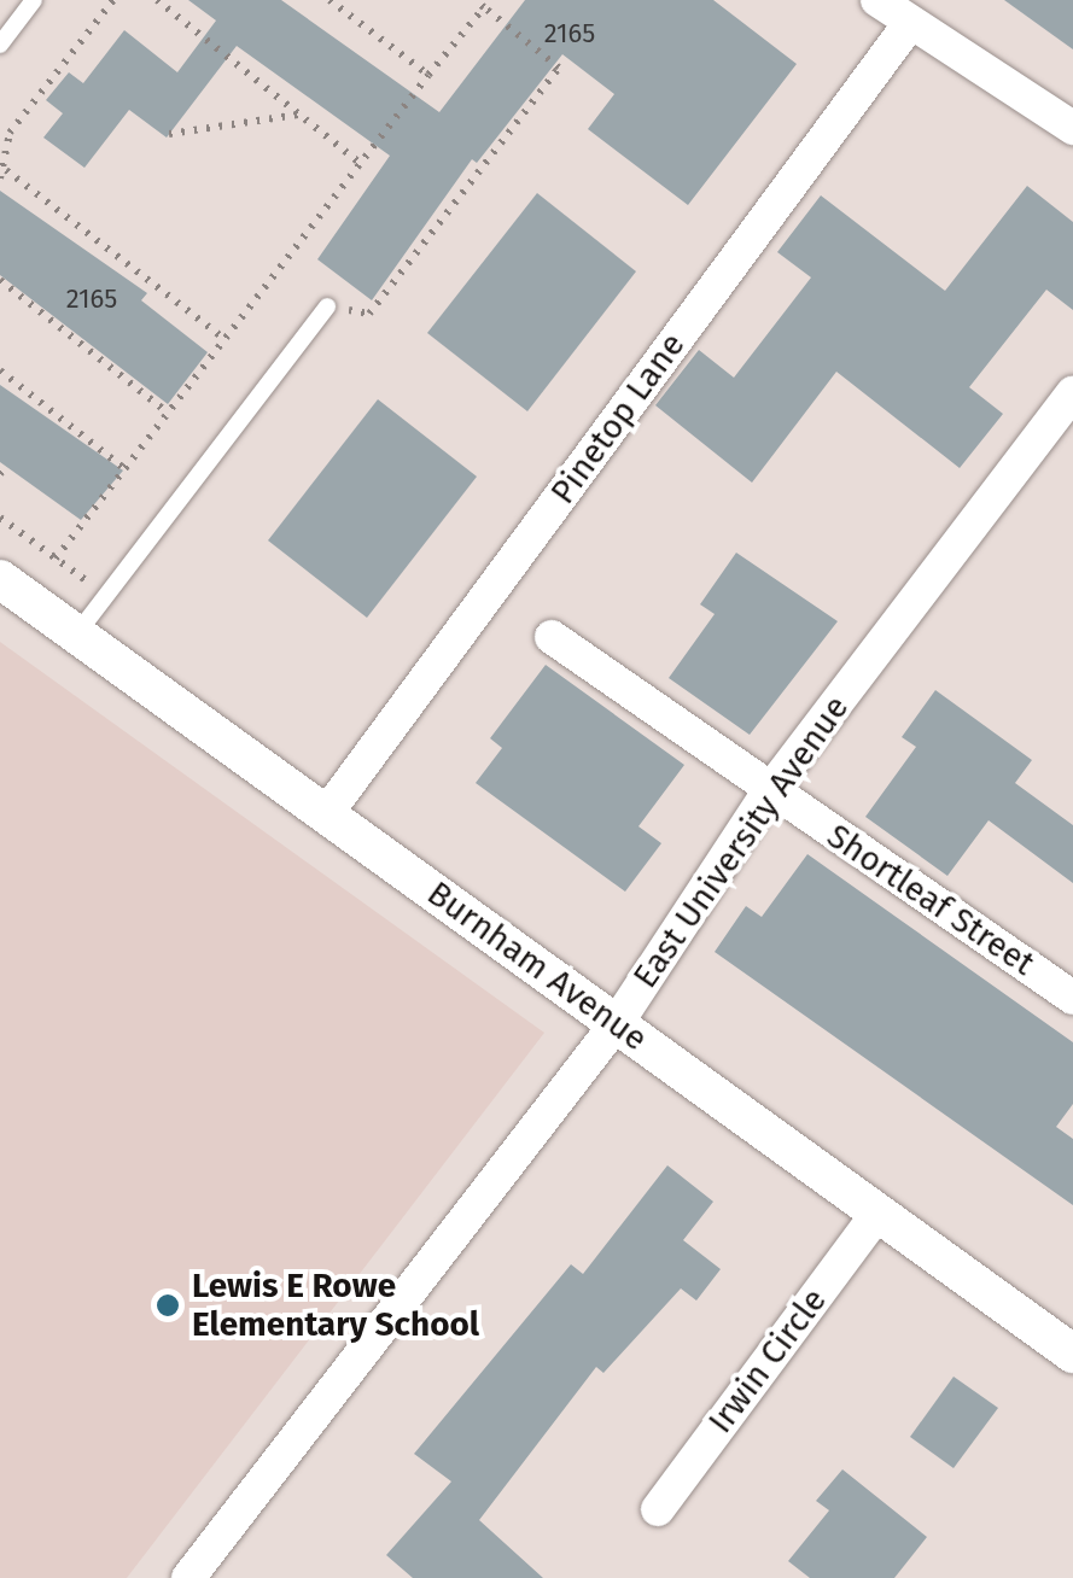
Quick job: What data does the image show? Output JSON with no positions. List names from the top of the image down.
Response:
{
  "streets": {
    "street": [
      "Pinetop Lane",
      "East University Avenue",
      "Shortleaf Street",
      "Burnham Avenue",
      "Irwin Circle"
    ]
  },
  "crossings": [
    ["Pinetop Lane", "Burnham Avenue"],
    ["East University Avenue", "Shortleaf Street"],
    ["East University Avenue", "Burnham Avenue"],
    ["Burnham Avenue", "Irwin Circle"]
  ],
  "places": ["Lewis E Rowe Elementary School"],
  "house_numbers": ["2165", "2165"]
}
